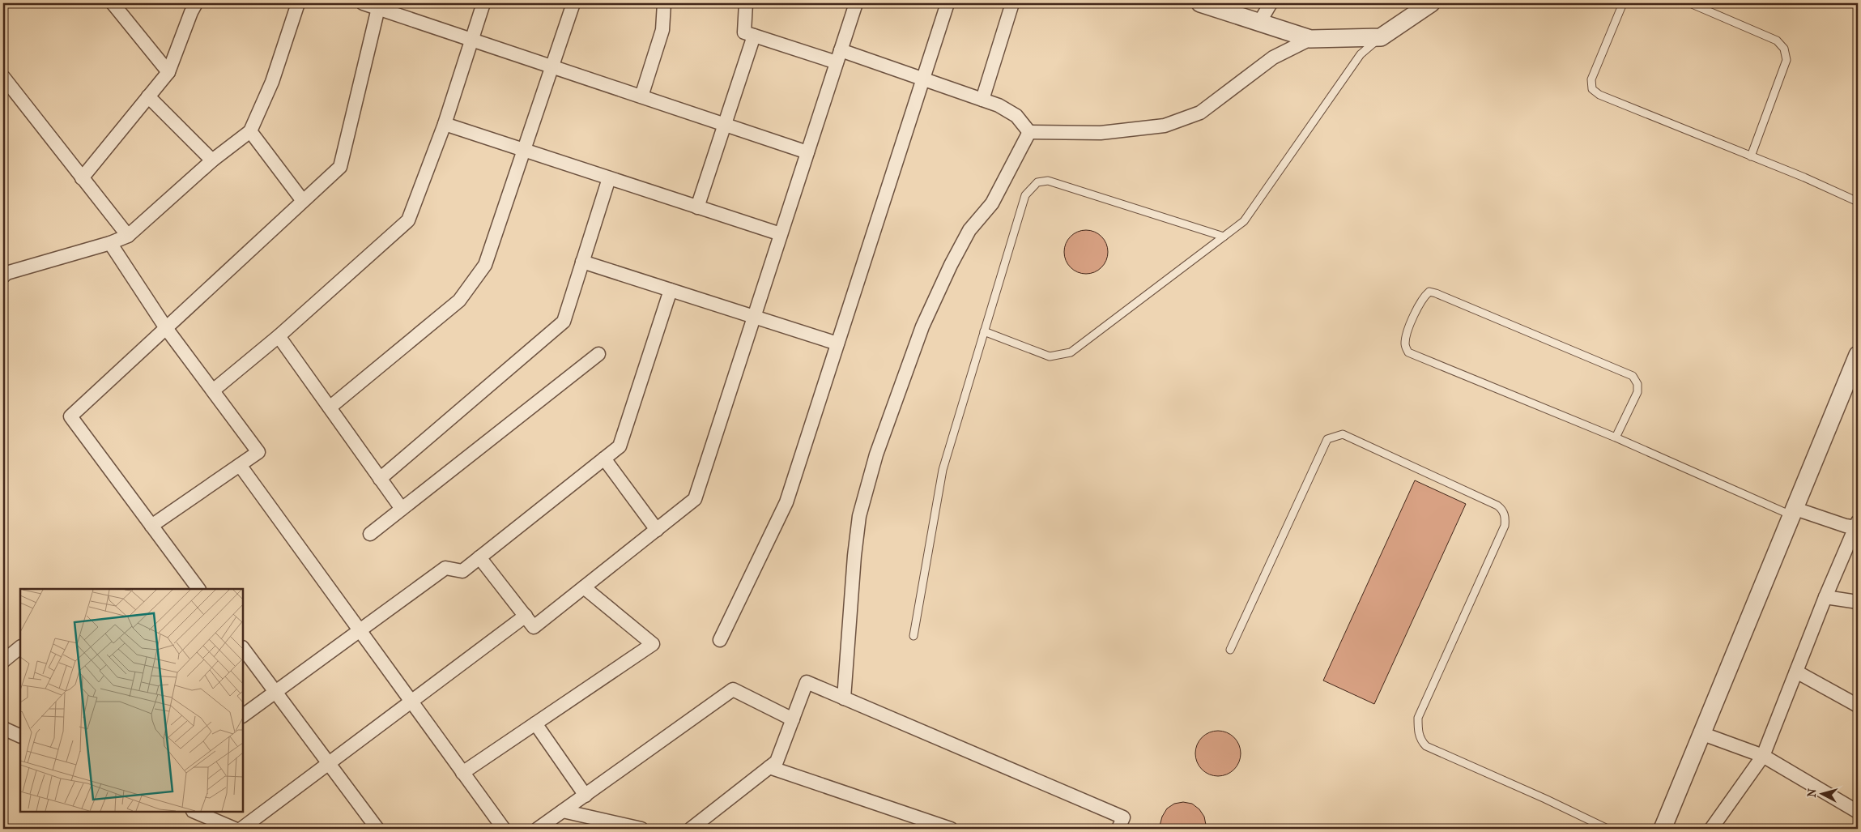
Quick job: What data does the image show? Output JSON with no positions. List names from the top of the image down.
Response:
{
  "north": "left"
}
